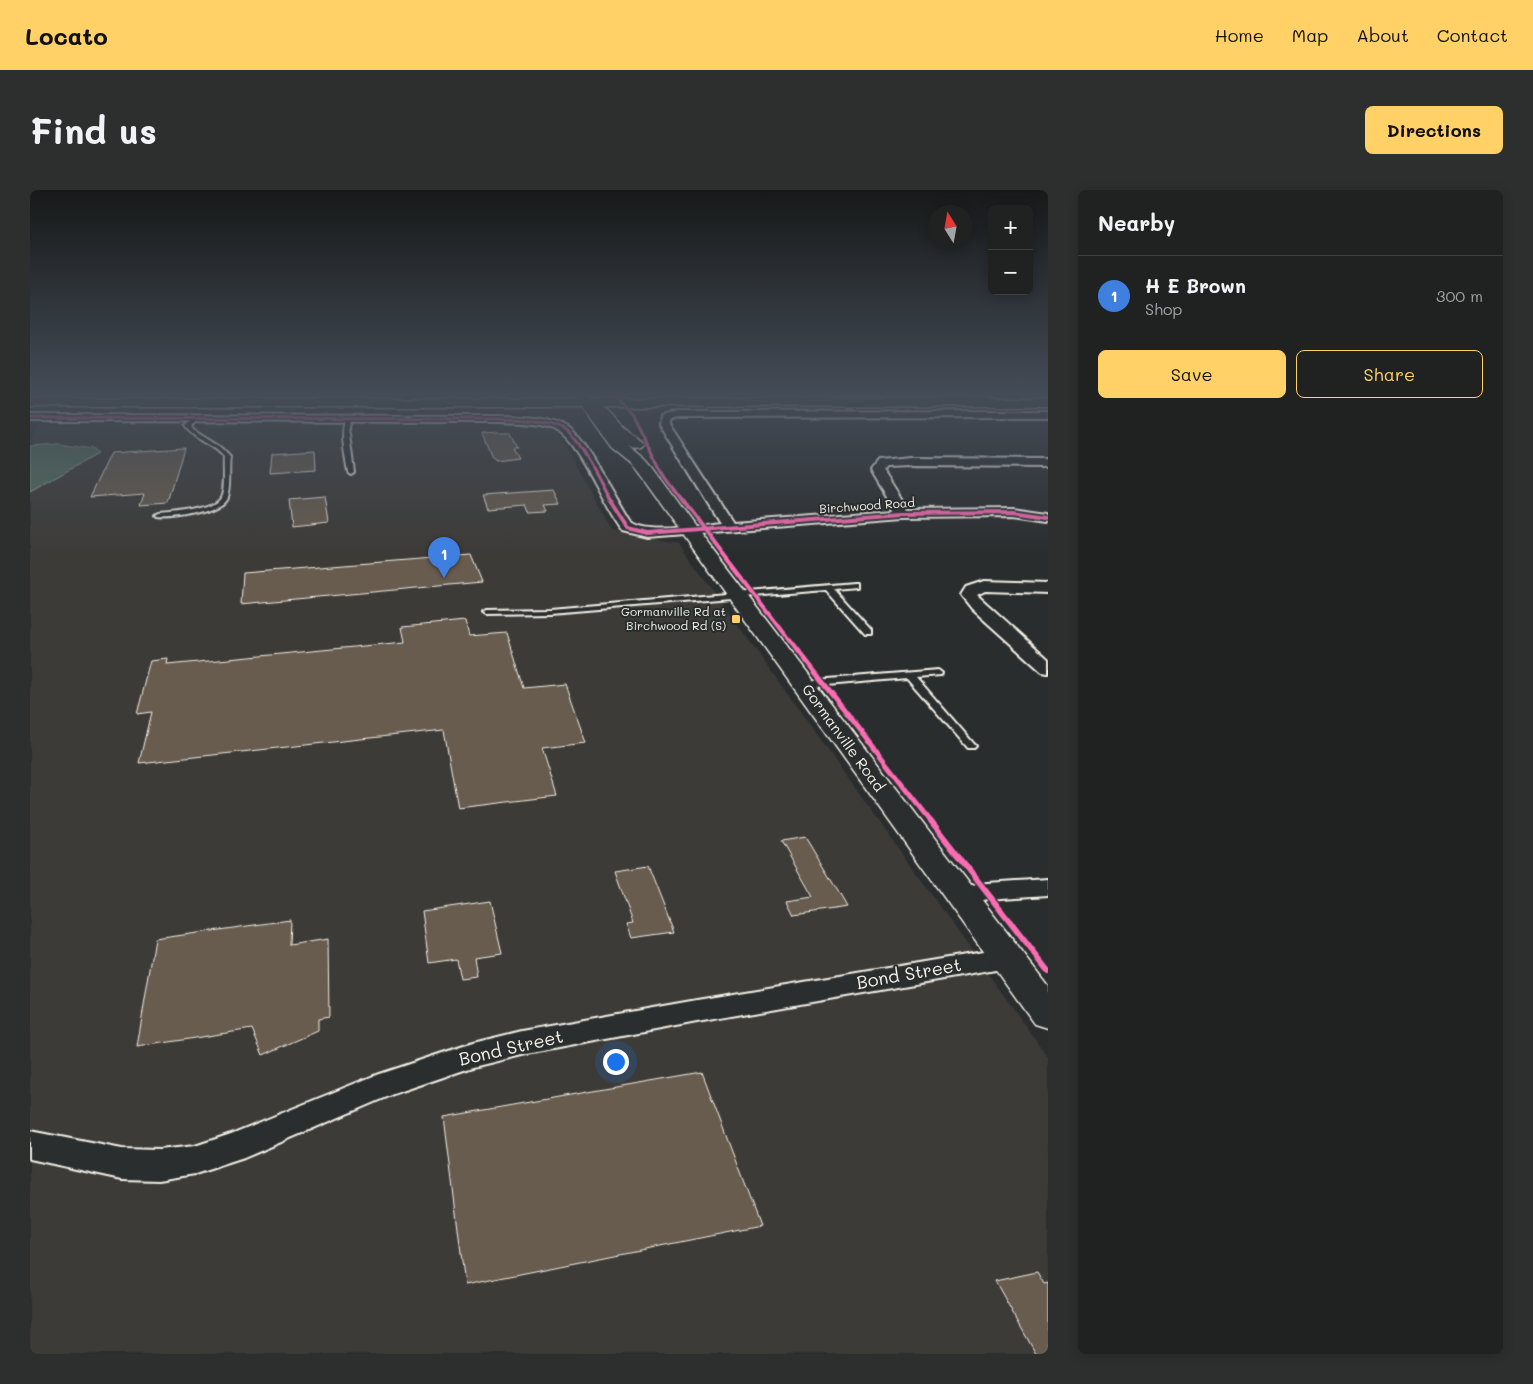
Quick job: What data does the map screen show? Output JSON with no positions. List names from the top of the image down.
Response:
{
  "streets": {
    "main road": ["Gormanville Road"],
    "street": ["Birchwood Road", "Bond Street"]
  },
  "crossings": [
    ["Birchwood Road", "Gormanville Road"],
    ["Gormanville Road", "Bond Street"]
  ],
  "places": {
    "transit": ["Gormanville Rd at Birchwood Rd (S)"]
  },
  "north": "top",
  "page": {
    "header": "Locato",
    "nav": [
      "Home",
      "Map",
      "About",
      "Contact"
    ],
    "buttons": [
      "Directions",
      ["Save", "Share"]
    ],
    "title": "Find us",
    "heading": "Nearby",
    "map_buttons": ["+", "−"],
    "list": [
      {
        "mark": "1",
        "name": "H E Brown",
        "note": "Shop",
        "value": "300 m"
      }
    ],
    "pins": "1"
  }
}
